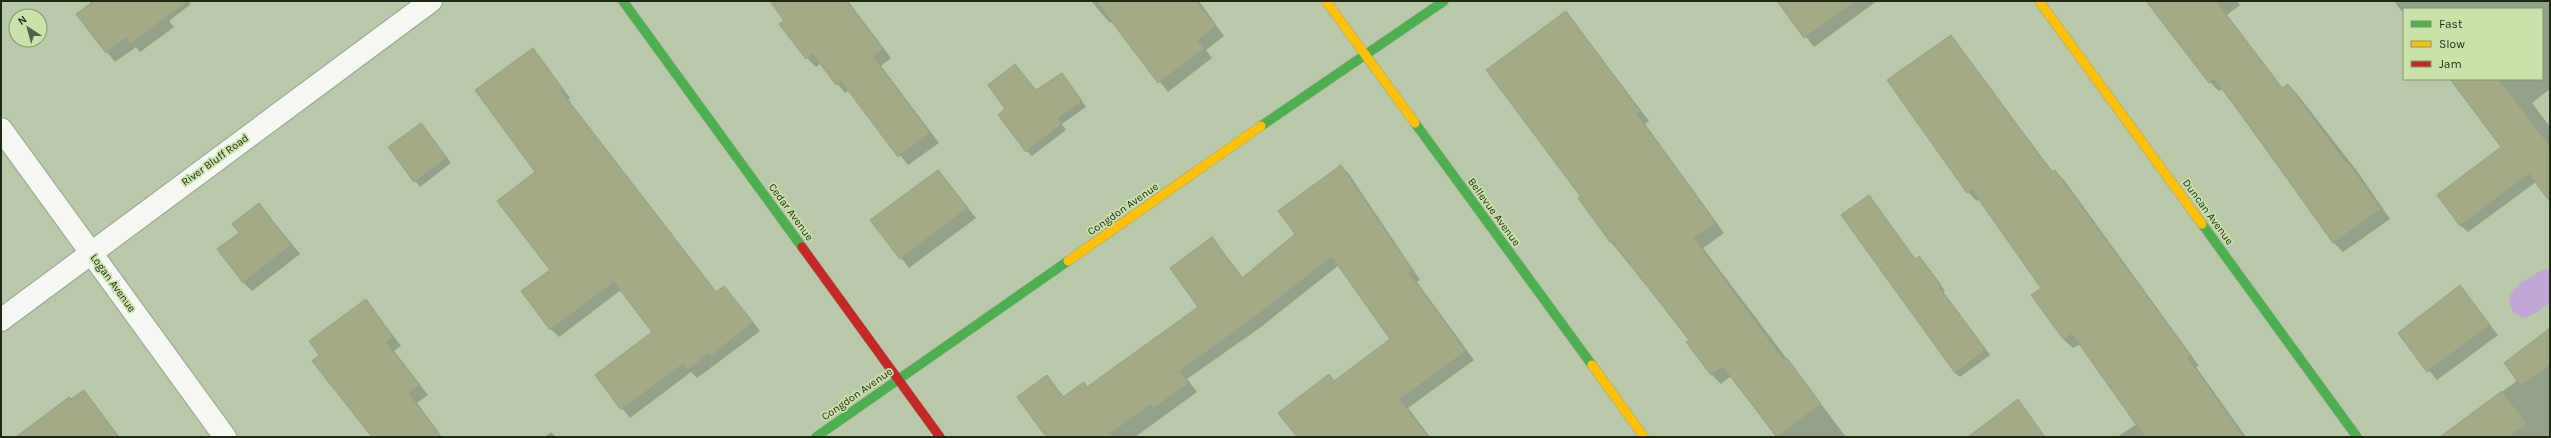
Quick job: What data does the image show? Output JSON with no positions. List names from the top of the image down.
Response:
{
  "streets": {
    "street": [
      "River Bluff Road",
      "Congdon Avenue",
      "Cedar Avenue",
      "Bellevue Avenue",
      "Duncan Avenue",
      "Logan Avenue"
    ]
  },
  "crossings": [
    ["River Bluff Road", "Logan Avenue"],
    ["Congdon Avenue", "Cedar Avenue"],
    ["Congdon Avenue", "Bellevue Avenue"]
  ],
  "legend": ["Fast", "Slow", "Jam"],
  "north": "top left"
}
